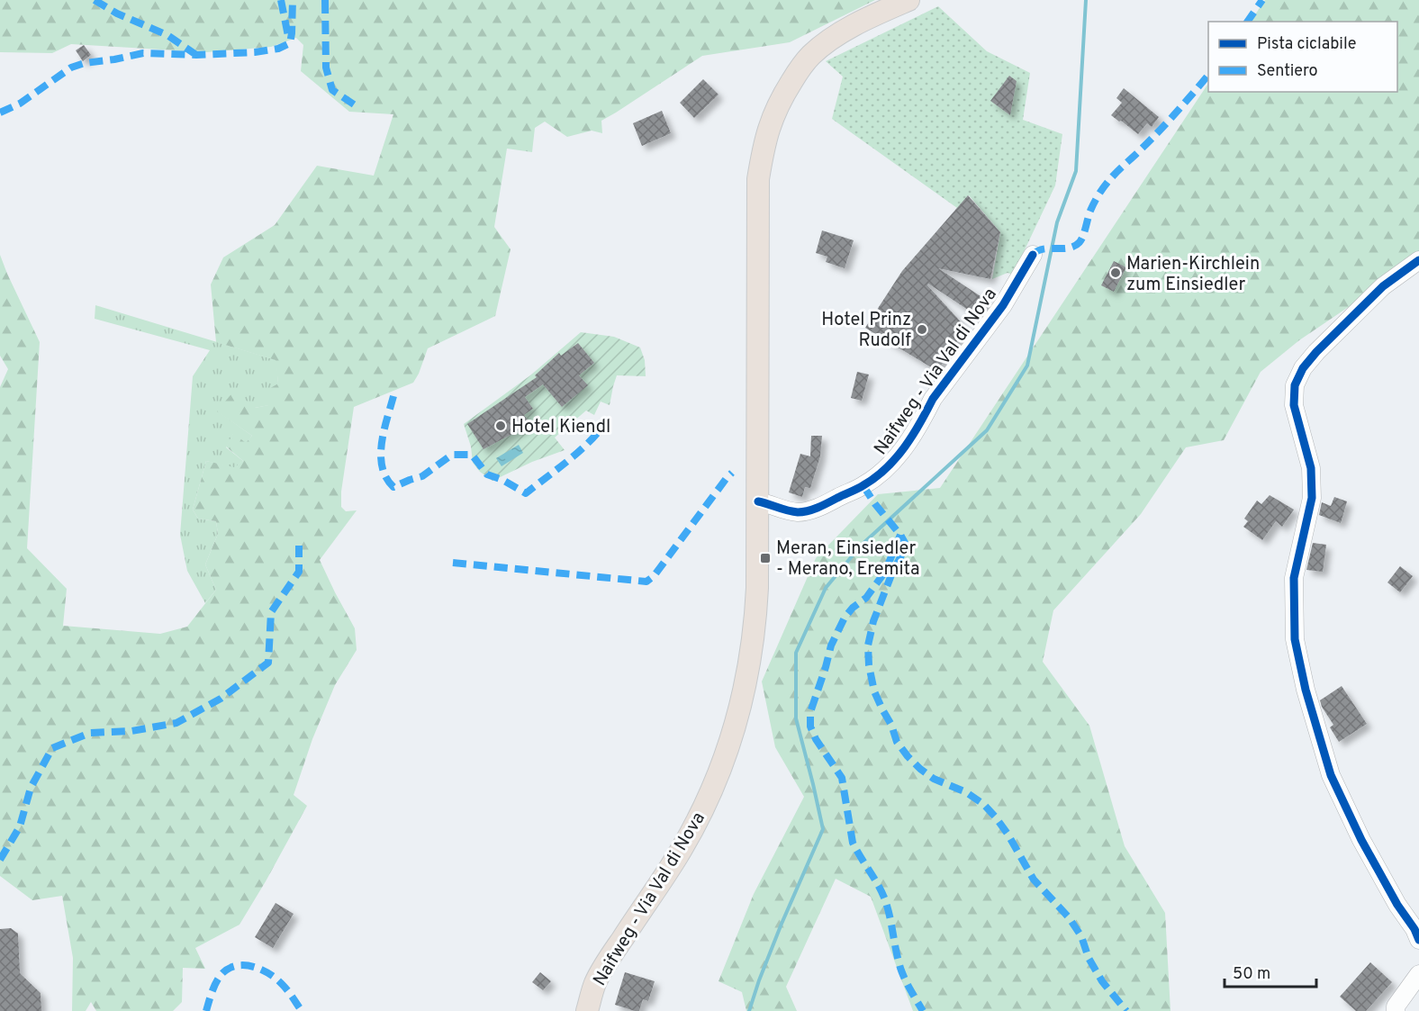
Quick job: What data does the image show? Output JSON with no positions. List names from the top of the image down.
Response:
{
  "streets": {
    "main road": ["Naifweg - Via Val di Nova"]
  },
  "places": {
    "other": ["Marien-Kirchlein zum Einsiedler", "Hotel Prinz Rudolf", "Hotel Kiendl"],
    "transit": ["Meran, Einsiedler - Merano, Eremita"]
  },
  "legend": ["Pista ciclabile", "Sentiero"],
  "scale_bar": "50 m"
}
